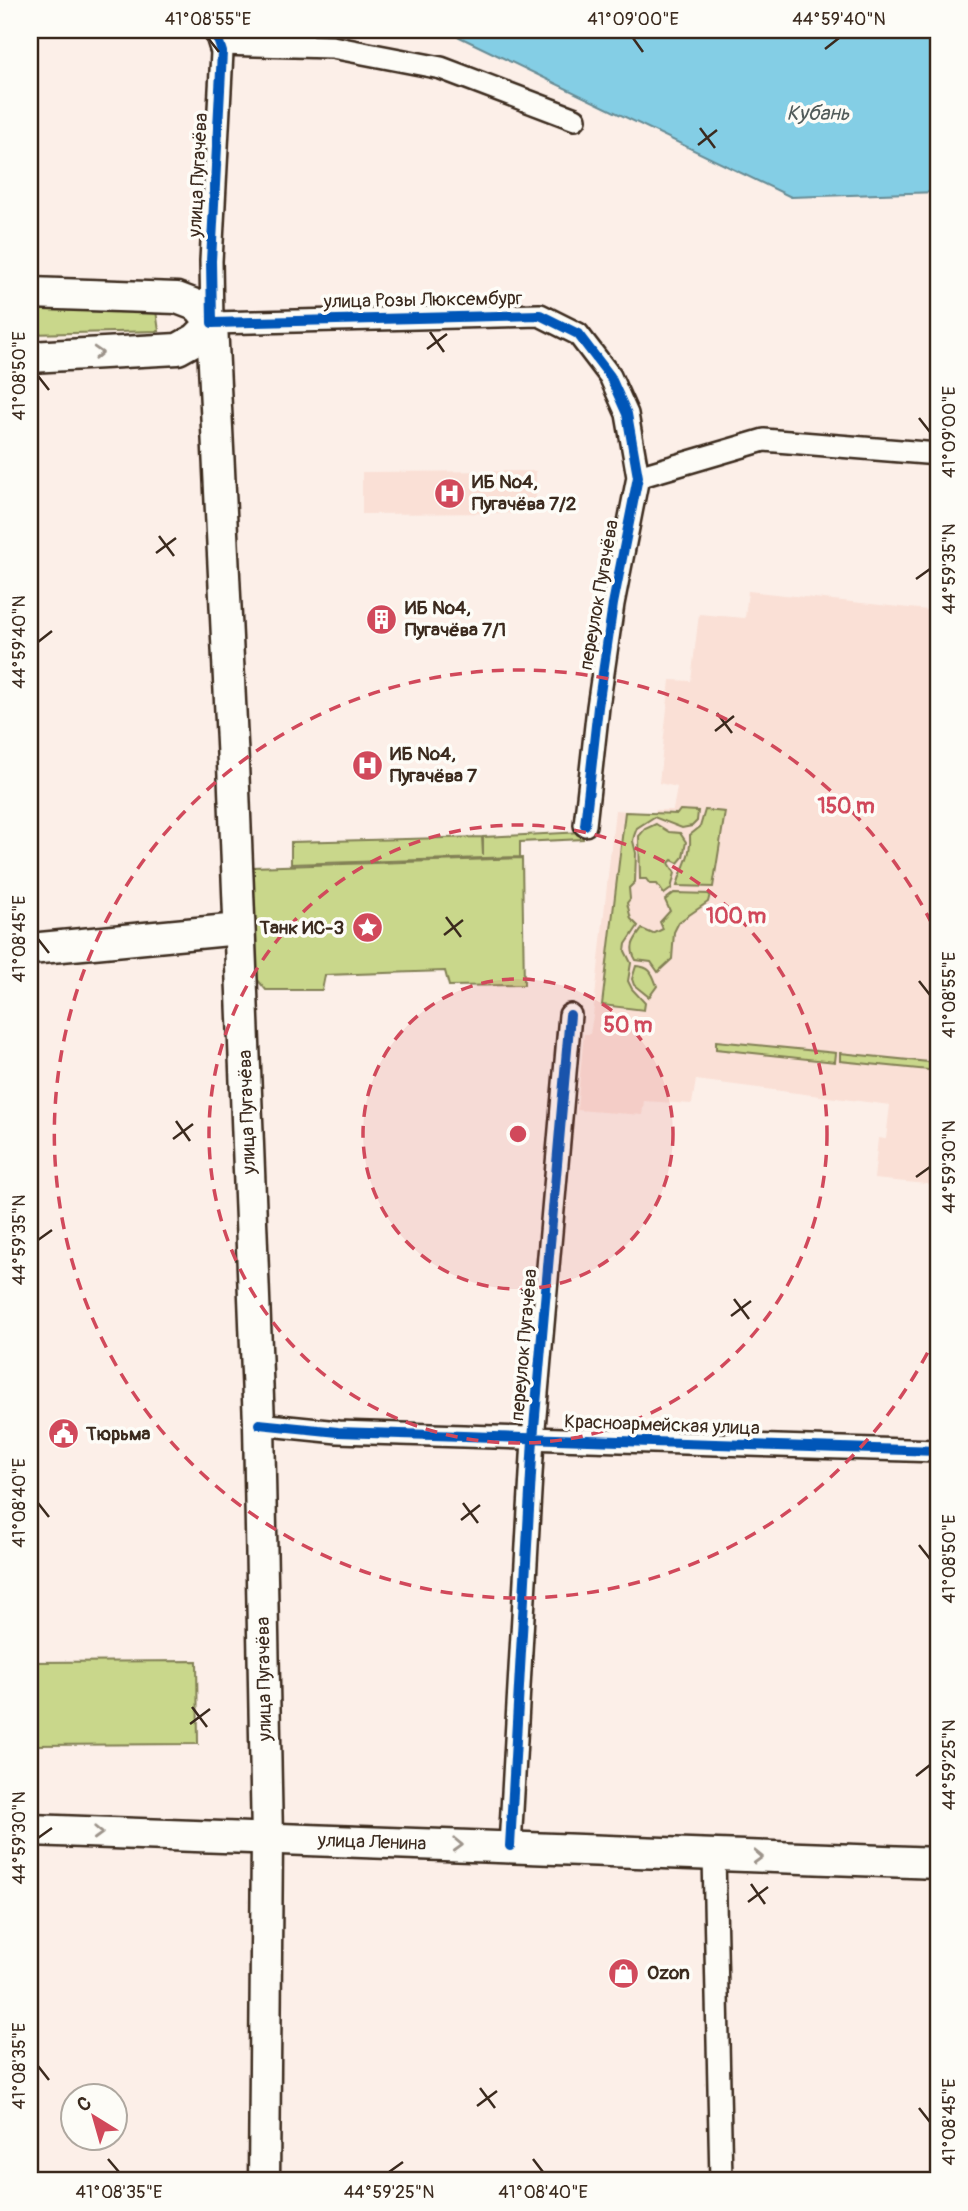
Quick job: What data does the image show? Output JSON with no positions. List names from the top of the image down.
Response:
{
  "streets": {
    "main road": ["улица Пугачёва", "улица Ленина"],
    "street": ["улица Розы Люксембург", "переулок Пугачёва", "Красноармейская улица"]
  },
  "crossings": [
    ["улица Пугачёва", "улица Розы Люксембург"],
    ["улица Пугачёва", "Красноармейская улица"],
    ["улица Пугачёва", "улица Ленина"],
    ["улица Розы Люксембург", "переулок Пугачёва"],
    ["переулок Пугачёва", "Красноармейская улица"],
    ["переулок Пугачёва", "улица Ленина"]
  ],
  "one_way": ["улица Ленина"],
  "water": ["Кубань"],
  "places": {
    "hospital": ["ИБ №4, Пугачёва 7/2", "ИБ №4, Пугачёва 7"],
    "building": ["ИБ №4, Пугачёва 7/1"],
    "place": ["Танк ИС-3"],
    "public building": ["Тюрьма"],
    "shop": ["Ozon"]
  },
  "north": "top left",
  "coordinates": [
    "41°08'55\"E",
    "41°09'00\"E",
    "44°59'40\"N",
    "41°08'50\"E",
    "44°59'35\"N",
    "41°08'45\"E",
    "44°59'30\"N",
    "41°08'40\"E",
    "44°59'25\"N",
    "41°08'35\"E"
  ],
  "rings": ["150 m", "100 m", "50 m"]
}
